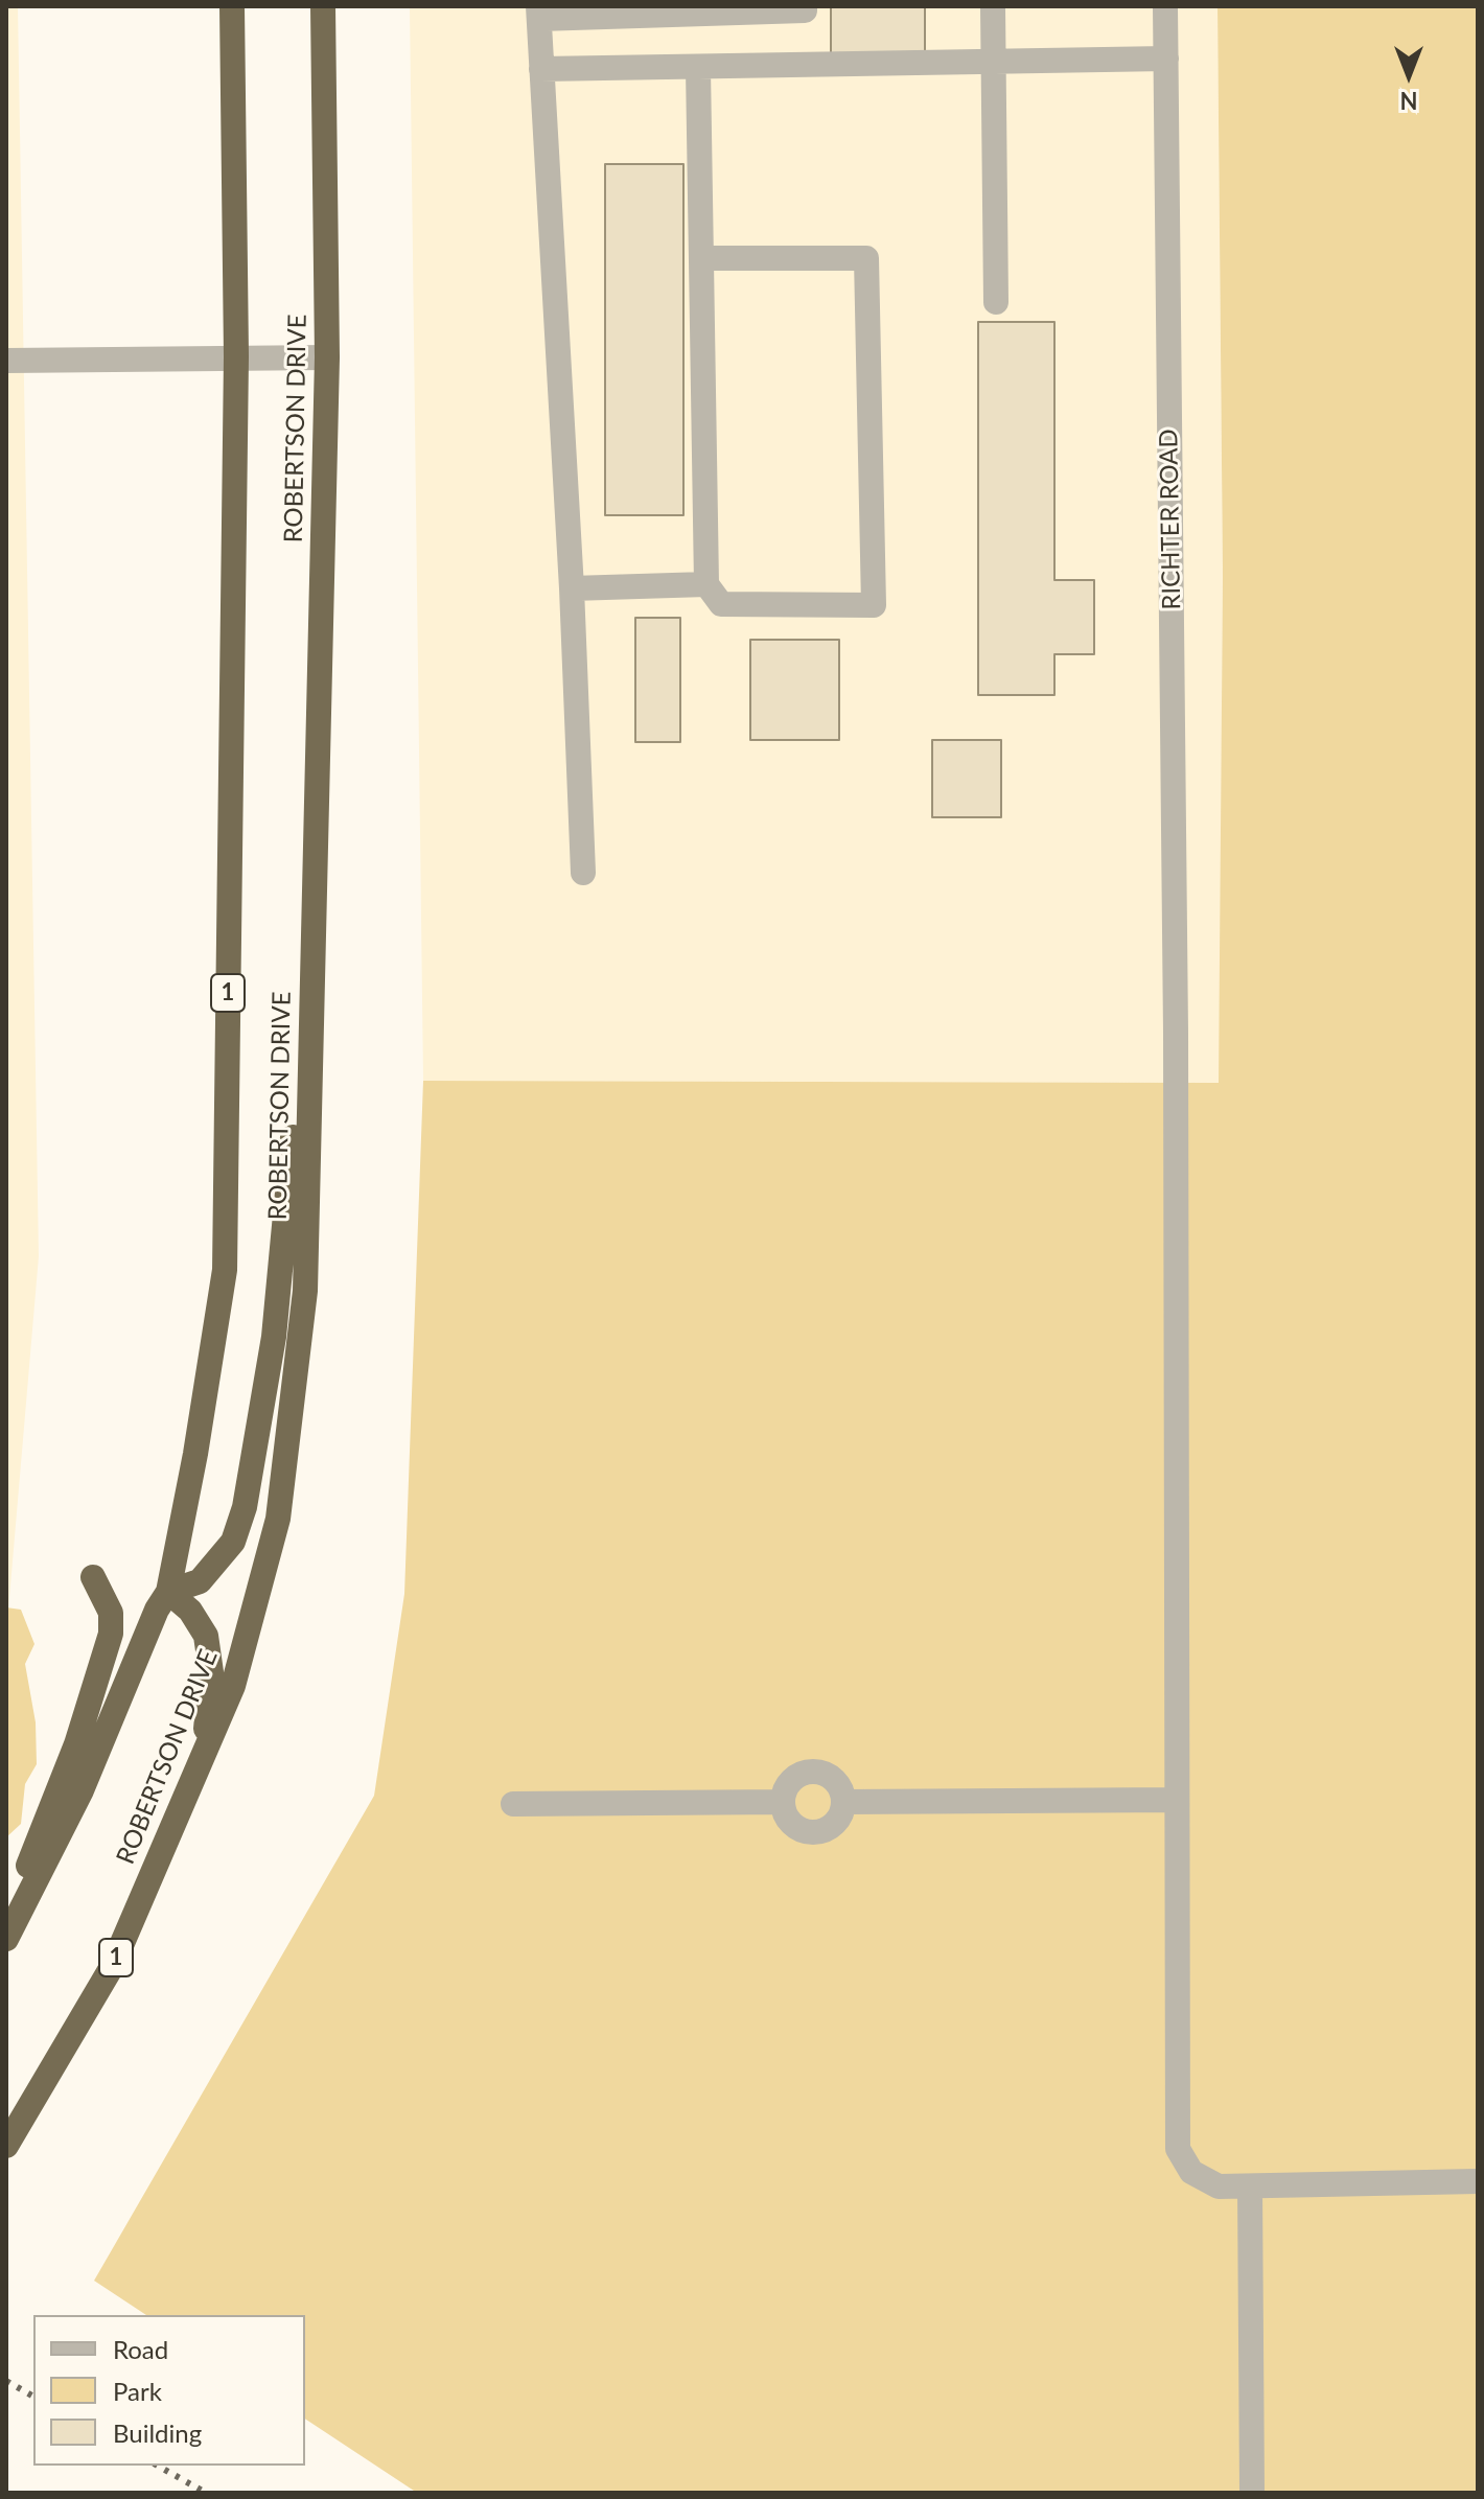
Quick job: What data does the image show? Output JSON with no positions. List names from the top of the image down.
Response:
{
  "streets": {
    "highway": ["ROBERTSON DRIVE", "1"],
    "lane": ["RICHTER ROAD"]
  },
  "legend": ["Road", "Park", "Building"],
  "north": "bottom"
}
